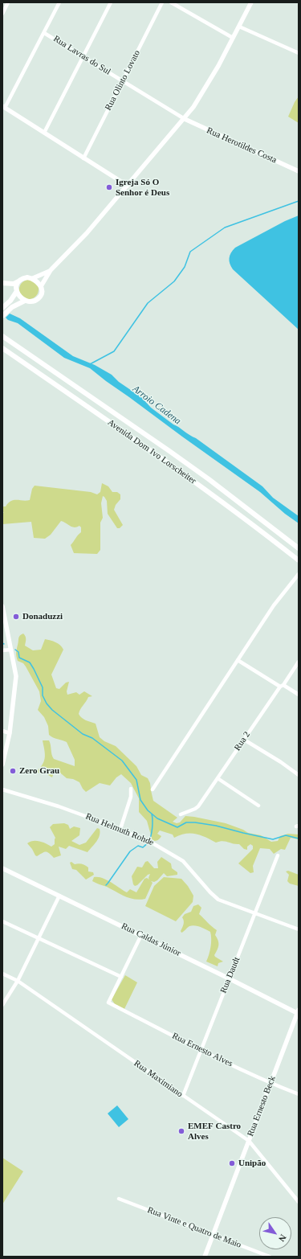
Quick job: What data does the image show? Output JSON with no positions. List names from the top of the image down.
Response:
{
  "streets": {
    "main road": ["Avenida Dom Ivo Lorscheiter"],
    "street": [
      "Rua Lavras do Sul",
      "Rua Olinto Lovato",
      "Rua Herotildes Costa",
      "Rua 2",
      "Rua Helmuth Rohde",
      "Rua Caldas Júnior",
      "Rua Daudt",
      "Rua Ernesto Alves",
      "Rua Maximiano",
      "Rua Ernesto Beck",
      "Rua Vinte e Quatro de Maio"
    ]
  },
  "crossings": [
    ["Rua Lavras do Sul", "Rua Olinto Lovato"],
    ["Rua Lavras do Sul", "Rua Herotildes Costa"],
    ["Rua Helmuth Rohde", "Rua Daudt"],
    ["Rua Caldas Júnior", "Rua Daudt"],
    ["Rua Caldas Júnior", "Rua Ernesto Beck"],
    ["Rua Daudt", "Rua Ernesto Alves"],
    ["Rua Daudt", "Rua Maximiano"],
    ["Rua Ernesto Alves", "Rua Ernesto Beck"],
    ["Rua Maximiano", "Rua Ernesto Beck"],
    ["Rua Ernesto Beck", "Rua Vinte e Quatro de Maio"]
  ],
  "water": ["Arroio Cadena"],
  "places": [
    "Igreja Só O Senhor é Deus",
    "Donaduzzi",
    "Zero Grau",
    "EMEF Castro Alves",
    "Unipão"
  ],
  "north": "bottom right"
}
